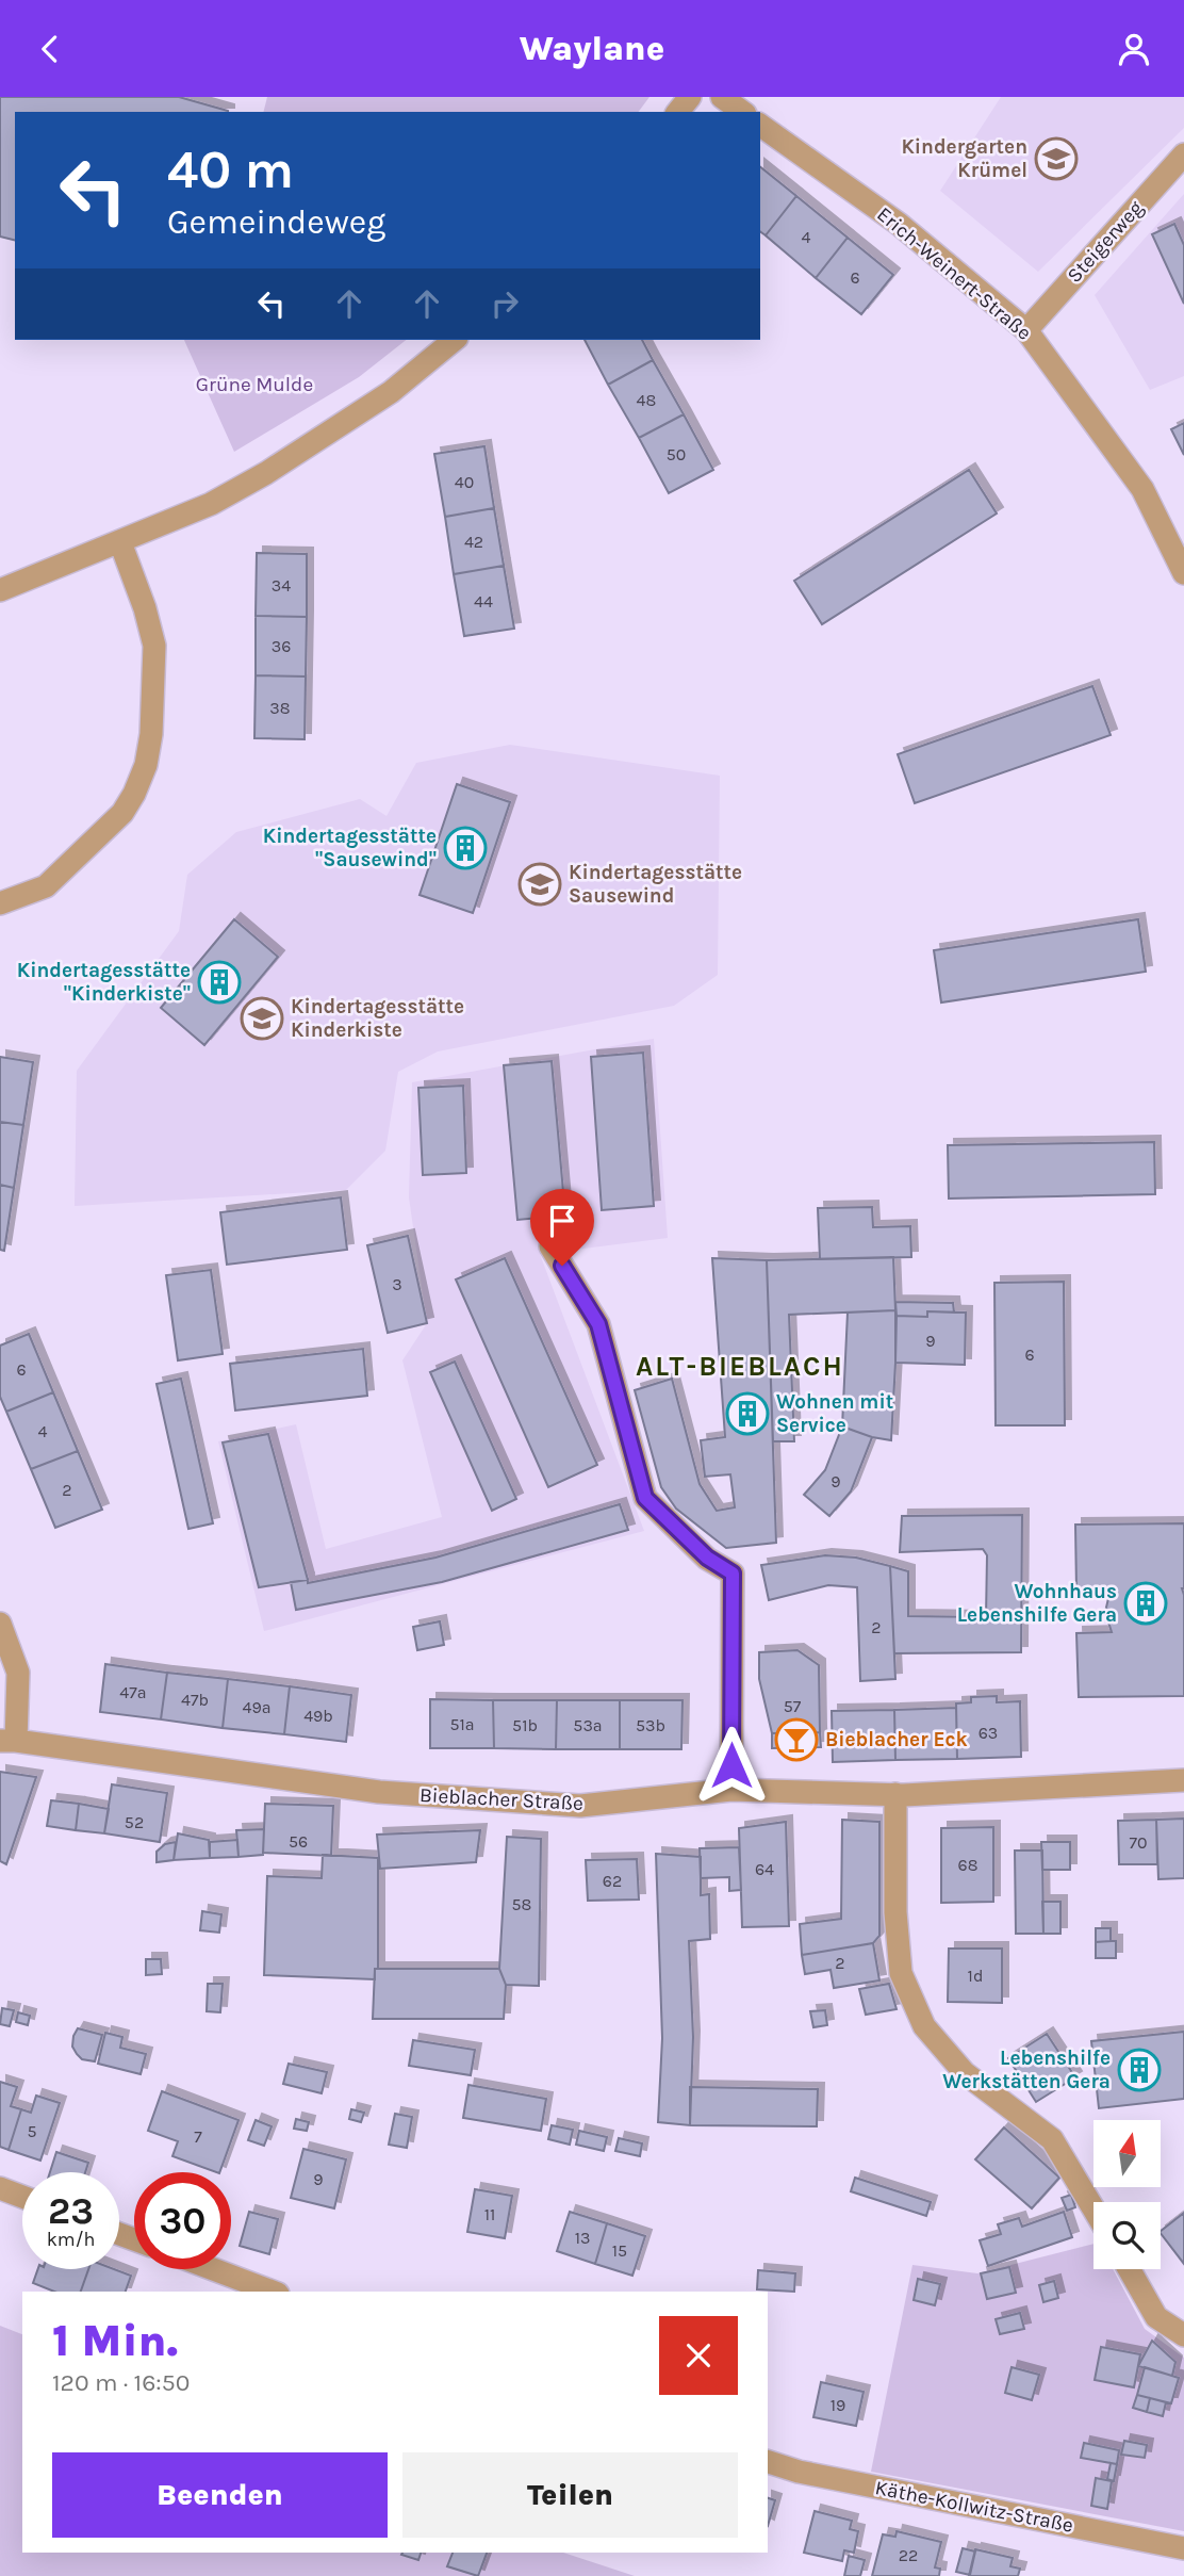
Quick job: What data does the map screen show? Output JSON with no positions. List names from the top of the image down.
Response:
{
  "streets": {
    "street": [
      "Steigerweg",
      "Erich-Weinert-Straße",
      "Bieblacher Straße",
      "Käthe-Kollwitz-Straße"
    ]
  },
  "crossings": [
    ["Steigerweg", "Erich-Weinert-Straße"]
  ],
  "districts": ["ALT-BIEBLACH"],
  "parks": ["Grüne Mulde"],
  "places": {
    "school or university": ["Kindergarten Krümel", "Kindertagesstätte Sausewind", "Kindertagesstätte Kinderkiste"],
    "building": [
      "Kindertagesstätte \"Sausewind\"",
      "Kindertagesstätte \"Kinderkiste\"",
      "Wohnen mit Service",
      "Wohnhaus Lebenshilfe Gera",
      "Lebenshilfe Werkstätten Gera"
    ],
    "bar": ["Bieblacher Eck"]
  },
  "house_numbers": [
    "4",
    "6",
    "48",
    "50",
    "40",
    "42",
    "34",
    "44",
    "36",
    "38",
    "3",
    "9",
    "6",
    "6",
    "4",
    "9",
    "2",
    "2",
    "47a",
    "47b",
    "57",
    "49a",
    "49b",
    "51a",
    "51b",
    "53a",
    "53b",
    "63",
    "52",
    "56",
    "70",
    "68",
    "64",
    "62",
    "58",
    "2",
    "1d",
    "5",
    "7",
    "9",
    "11",
    "13",
    "15",
    "19",
    "22"
  ],
  "north": "top",
  "page": {
    "header": "Waylane",
    "turn": ["40 m", "Gemeindeweg"],
    "speed": "23 km/h",
    "limit": "30",
    "heading": ["1 Min.", "120 m · 16:50"],
    "buttons": ["Beenden", "Teilen"]
  }
}
